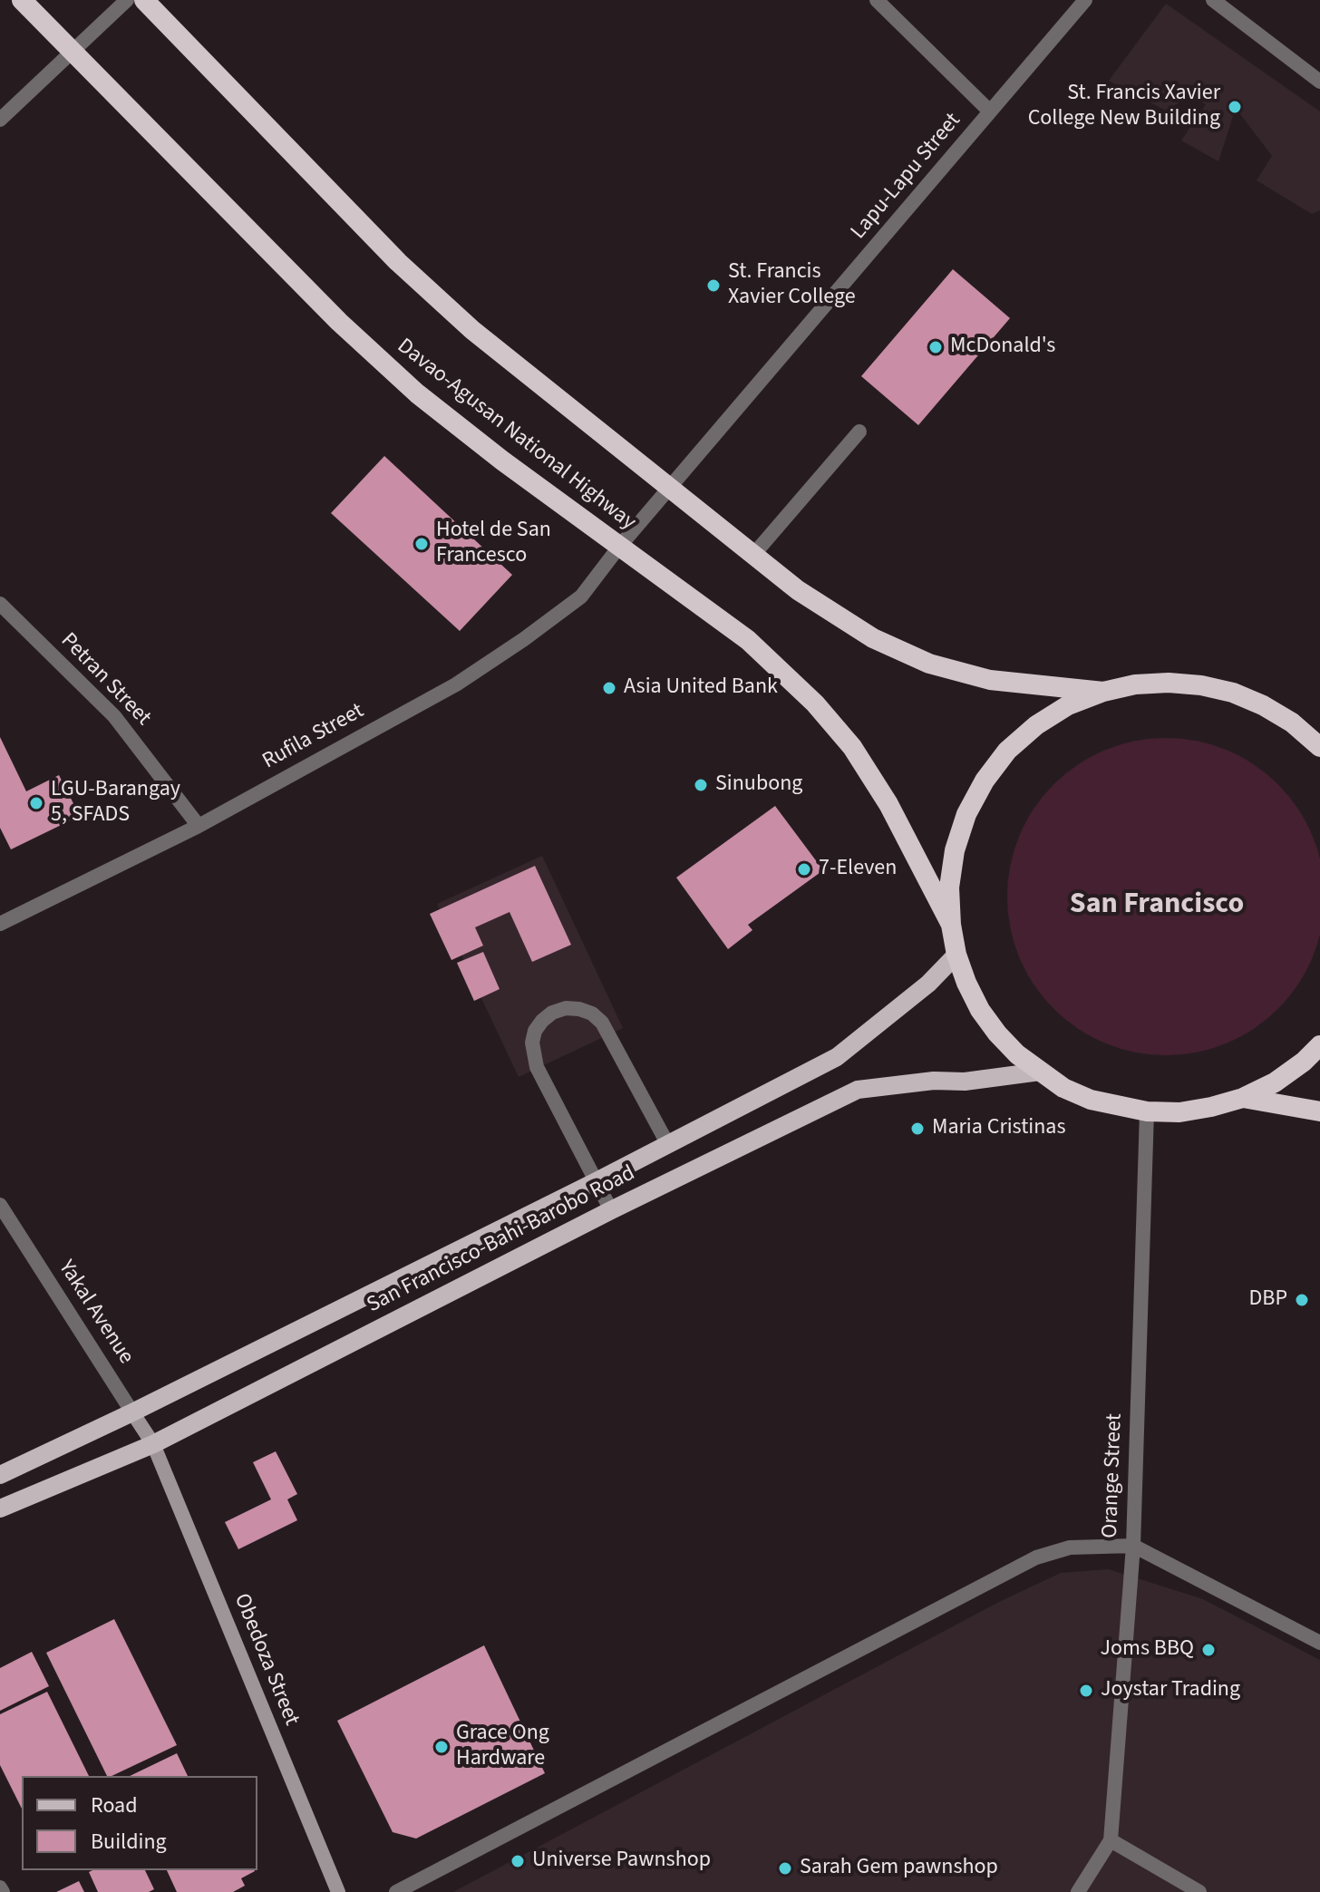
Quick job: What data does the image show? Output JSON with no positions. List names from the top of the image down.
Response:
{
  "streets": {
    "highway": ["Davao-Agusan National Highway"],
    "main road": ["San Francisco-Bahi-Barobo Road", "Yakal Avenue", "Obedoza Street"],
    "street": [
      "Lapu-Lapu Street",
      "Petran Street",
      "Rufila Street",
      "Orange Street"
    ]
  },
  "crossings": [
    ["Lapu-Lapu Street", "Davao-Agusan National Highway"],
    ["Lapu-Lapu Street", "Rufila Street"],
    ["Davao-Agusan National Highway", "Rufila Street"],
    ["Petran Street", "Rufila Street"],
    ["San Francisco-Bahi-Barobo Road", "Yakal Avenue"],
    ["San Francisco-Bahi-Barobo Road", "Obedoza Street"],
    ["Yakal Avenue", "Obedoza Street"]
  ],
  "districts": ["San Francisco"],
  "places": [
    "St. Francis Xavier College New Building",
    "St. Francis Xavier College",
    "McDonald's",
    "Hotel de San Francesco",
    "Asia United Bank",
    "Sinubong",
    "LGU-Barangay 5, SFADS",
    "7-Eleven",
    "Maria Cristinas",
    "DBP",
    "Joms BBQ",
    "Joystar Trading",
    "Grace Ong Hardware",
    "Universe Pawnshop",
    "Sarah Gem pawnshop"
  ],
  "legend": ["Road", "Building"]
}
